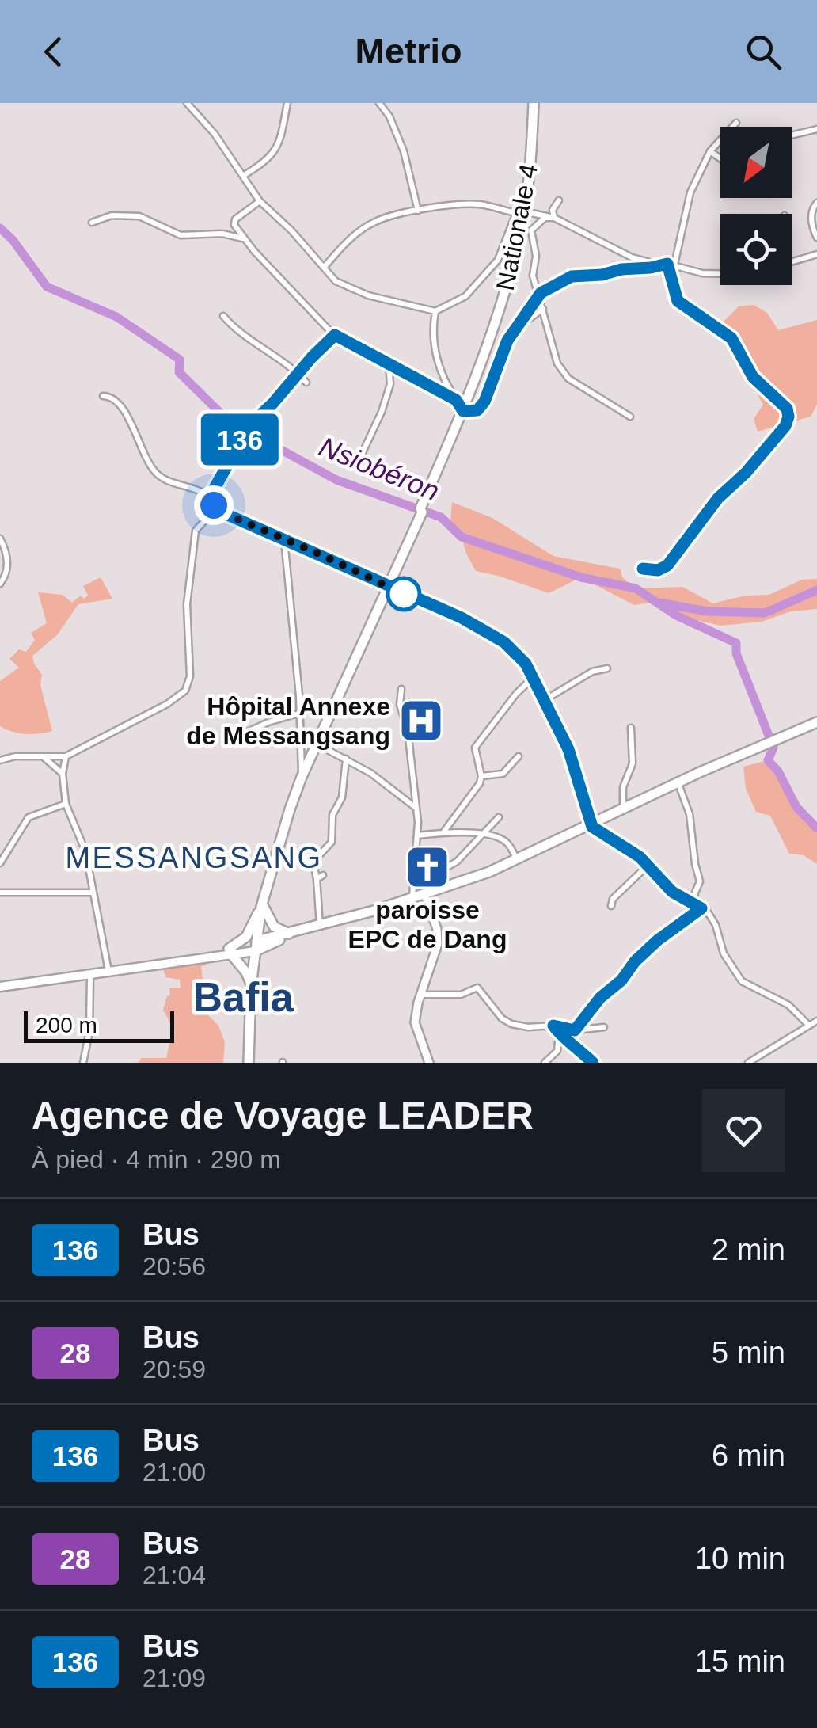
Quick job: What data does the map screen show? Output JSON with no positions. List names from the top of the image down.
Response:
{
  "streets": {
    "main road": ["Nationale 4"]
  },
  "districts": ["MESSANGSANG", "Bafia"],
  "water": ["Nsiobéron"],
  "places": {
    "hospital": ["Hôpital Annexe de Messangsang"],
    "church": ["paroisse EPC de Dang"]
  },
  "lines": ["bus line 136"],
  "scale_bar": "200 m",
  "north": "bottom left",
  "page": {
    "header": "Metrio",
    "on_map": "136",
    "scale": "200 m",
    "heading": ["Agence de Voyage LEADER", "À pied · 4 min · 290 m"],
    "list": [
      {
        "mark": "136",
        "name": "Bus",
        "note": "20:56",
        "value": "2 min"
      },
      {
        "mark": "28",
        "name": "Bus",
        "note": "20:59",
        "value": "5 min"
      },
      {
        "mark": "136",
        "name": "Bus",
        "note": "21:00",
        "value": "6 min"
      },
      {
        "mark": "28",
        "name": "Bus",
        "note": "21:04",
        "value": "10 min"
      },
      {
        "mark": "136",
        "name": "Bus",
        "note": "21:09",
        "value": "15 min"
      }
    ]
  }
}
